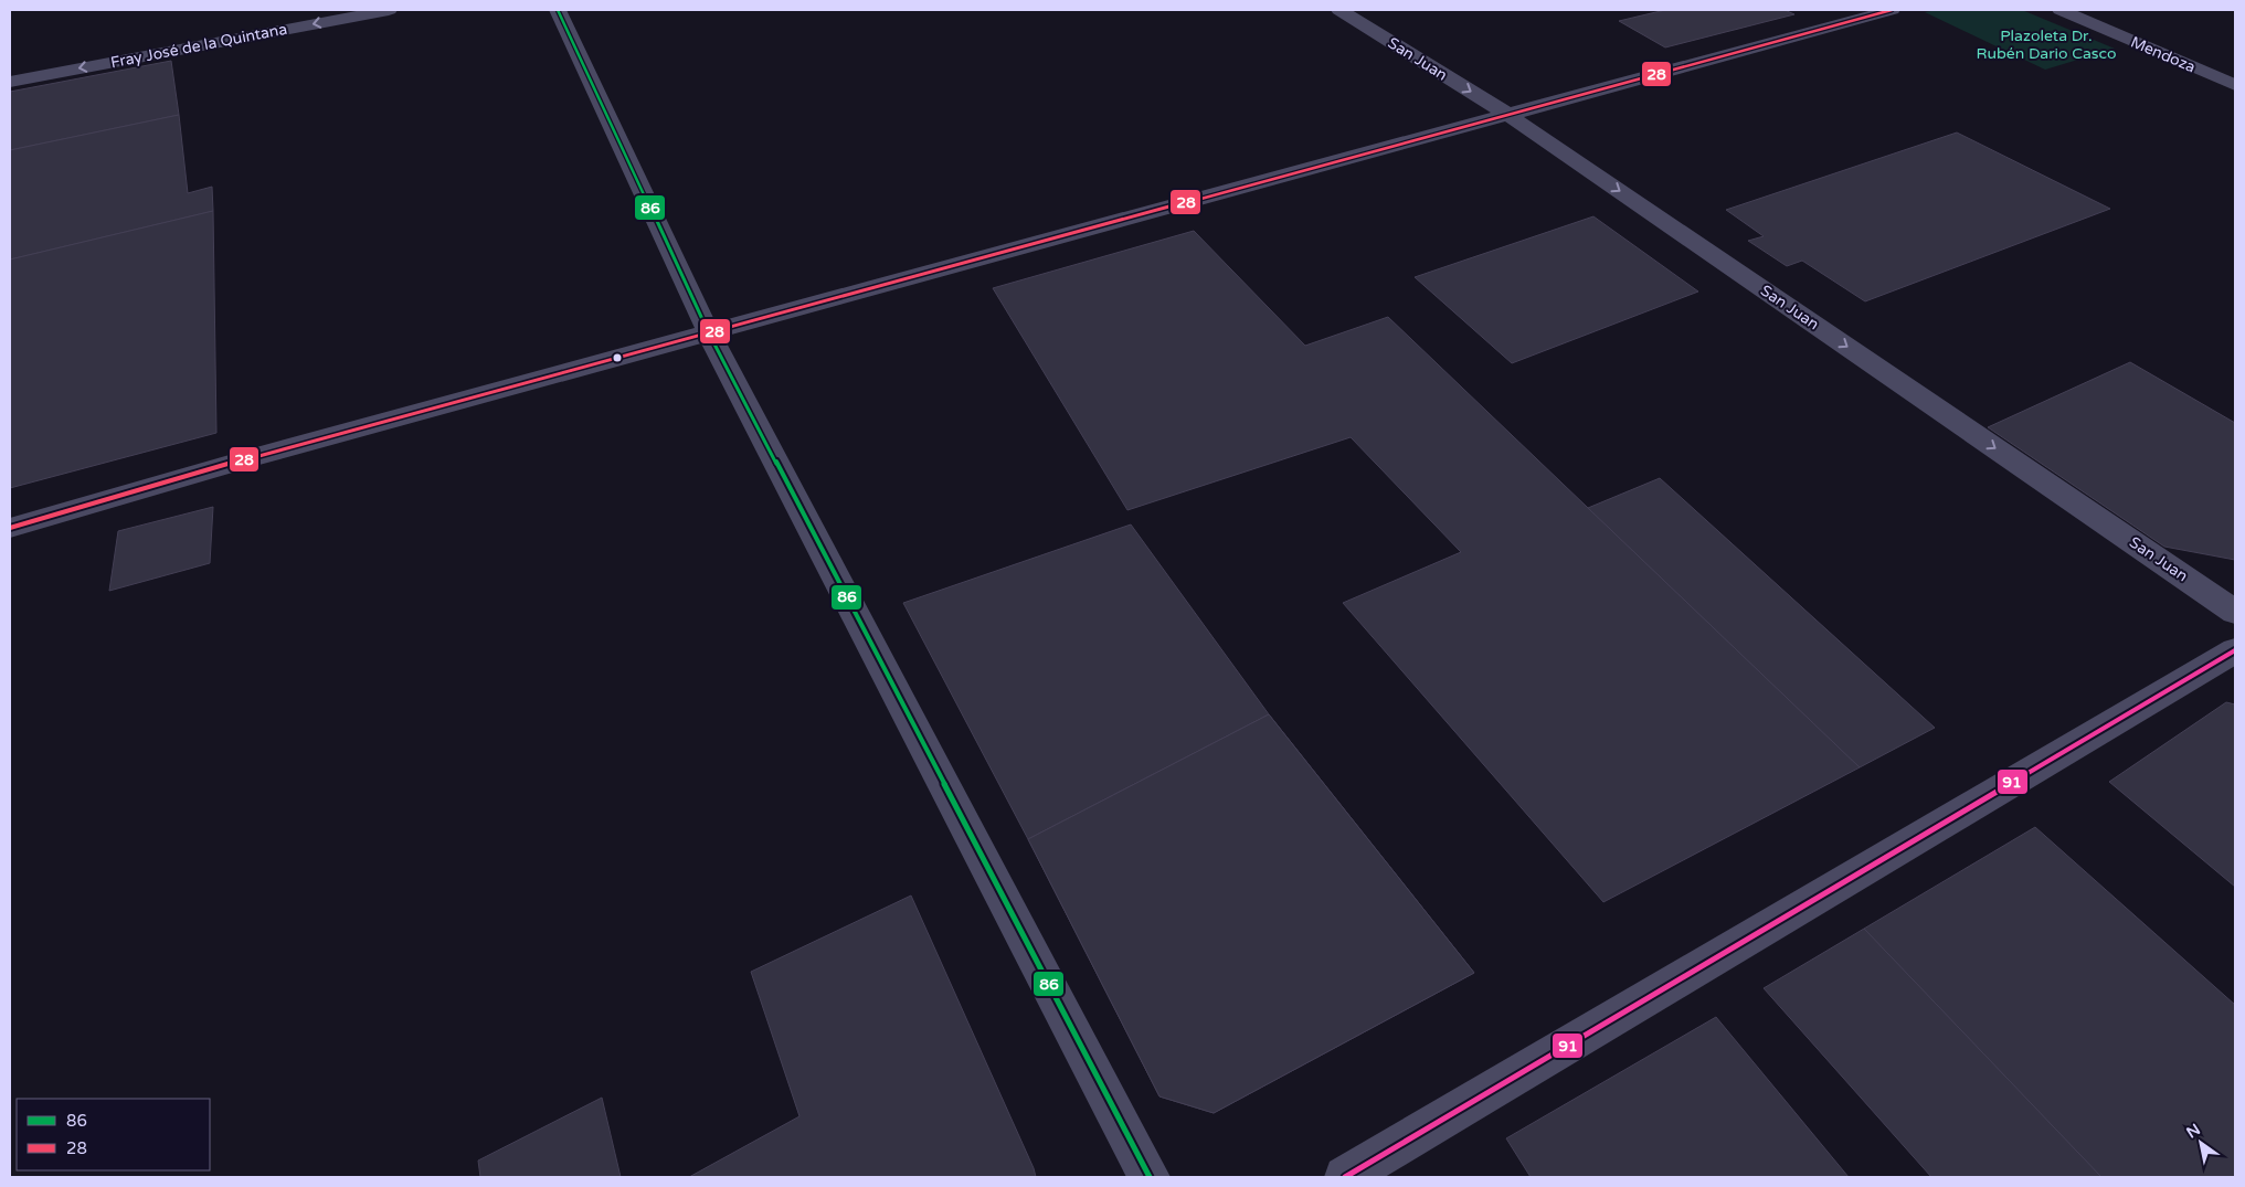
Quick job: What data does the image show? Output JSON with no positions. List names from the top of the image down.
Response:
{
  "streets": {
    "street": ["Fray José de la Quintana", "Mendoza", "San Juan"]
  },
  "one_way": ["Fray José de la Quintana", "San Juan"],
  "parks": ["Plazoleta Dr. Rubén Dario Casco"],
  "lines": ["transit line 86", "transit line 28", "transit line 91"],
  "legend": ["86", "28"],
  "north": "top left"
}
